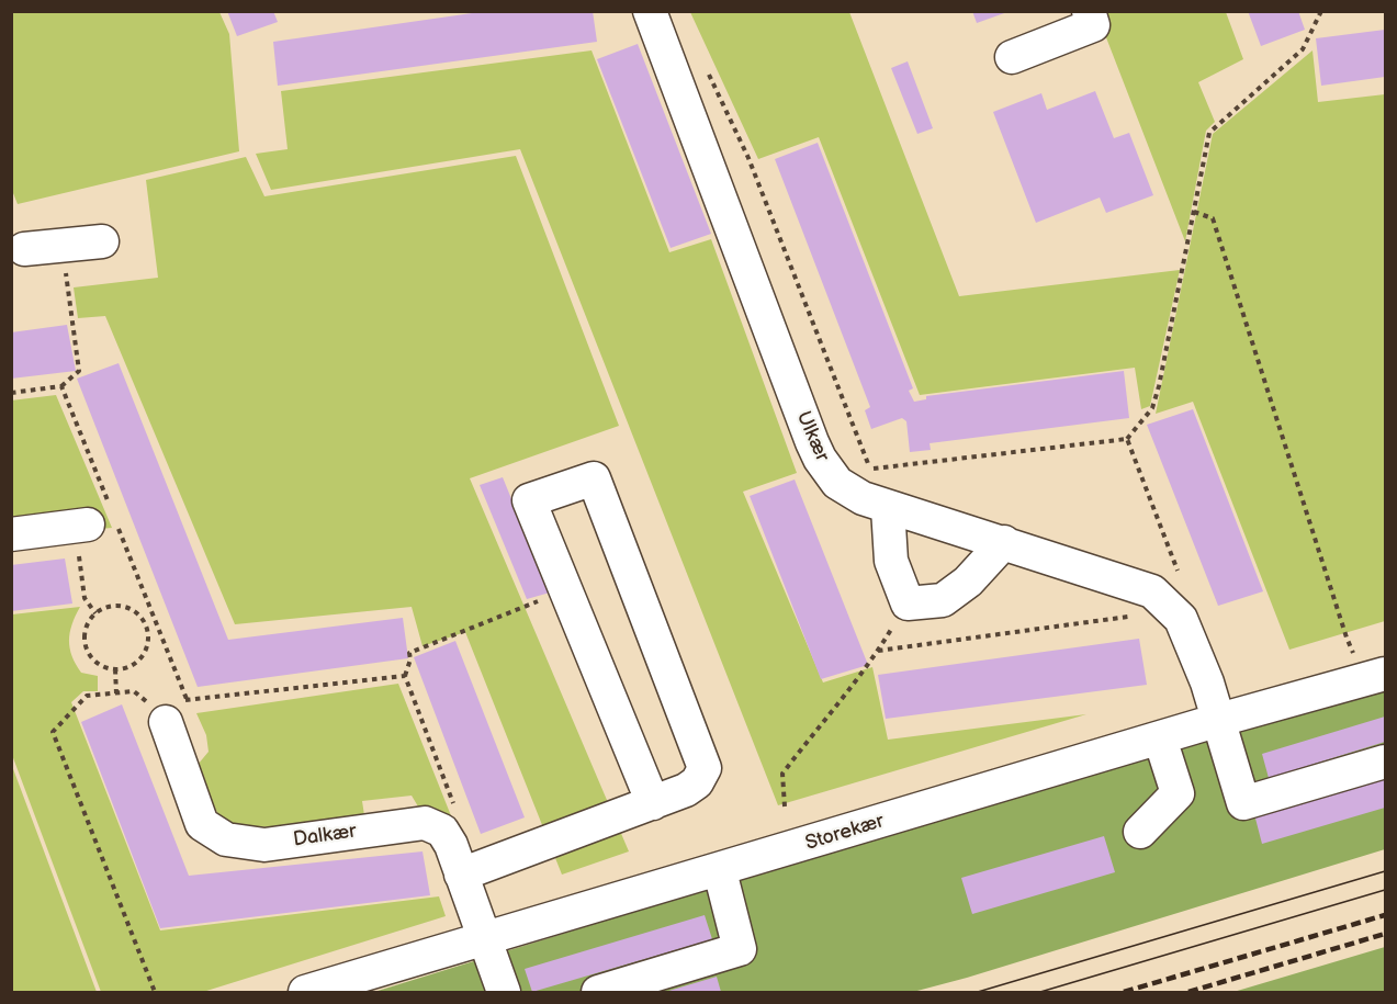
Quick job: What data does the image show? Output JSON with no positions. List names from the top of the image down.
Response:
{
  "streets": {
    "street": ["Ulkær", "Storekær", "Dalkær"]
  },
  "crossings": [
    ["Ulkær", "Storekær"],
    ["Storekær", "Dalkær"]
  ]
}
